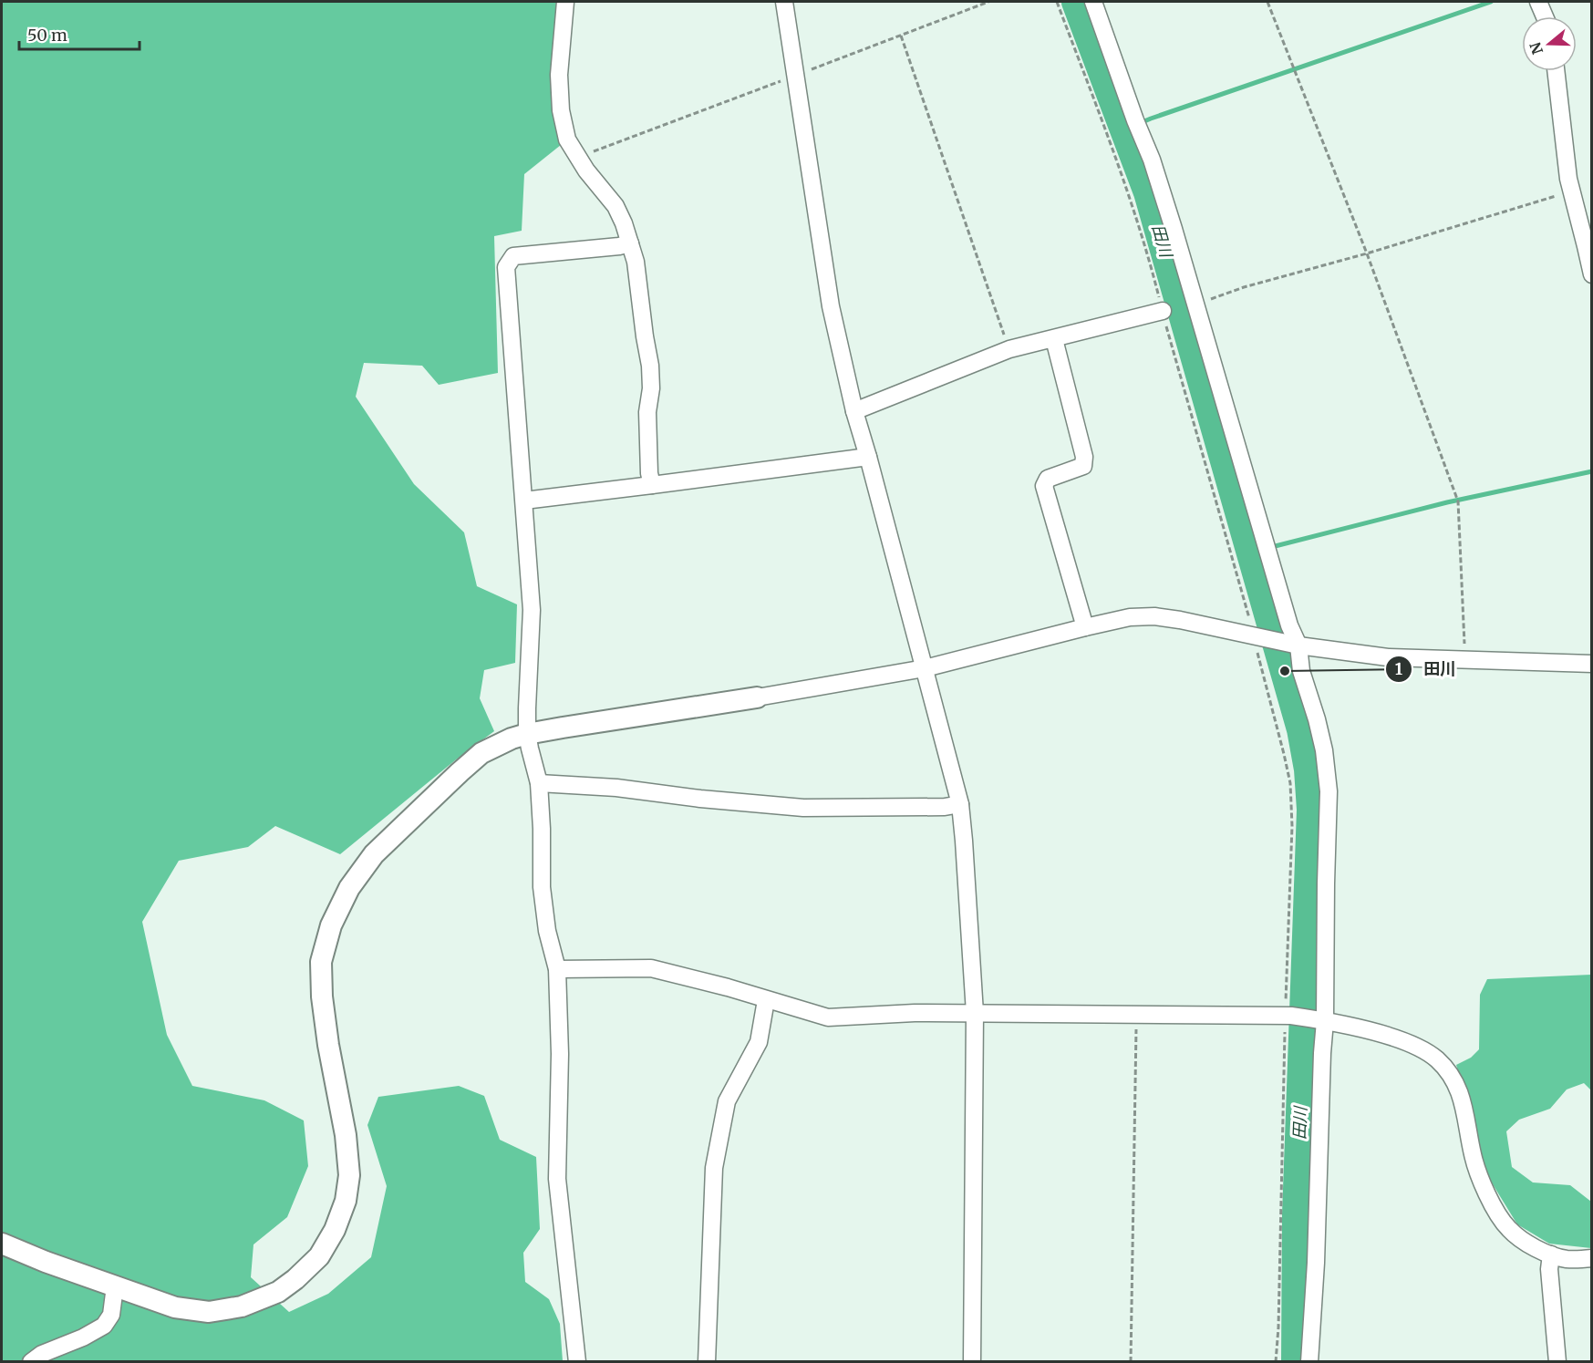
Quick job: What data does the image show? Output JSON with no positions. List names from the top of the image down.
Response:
{
  "water": ["田川"],
  "places": ["田川"],
  "scale_bar": "50 m",
  "north": "left"
}
